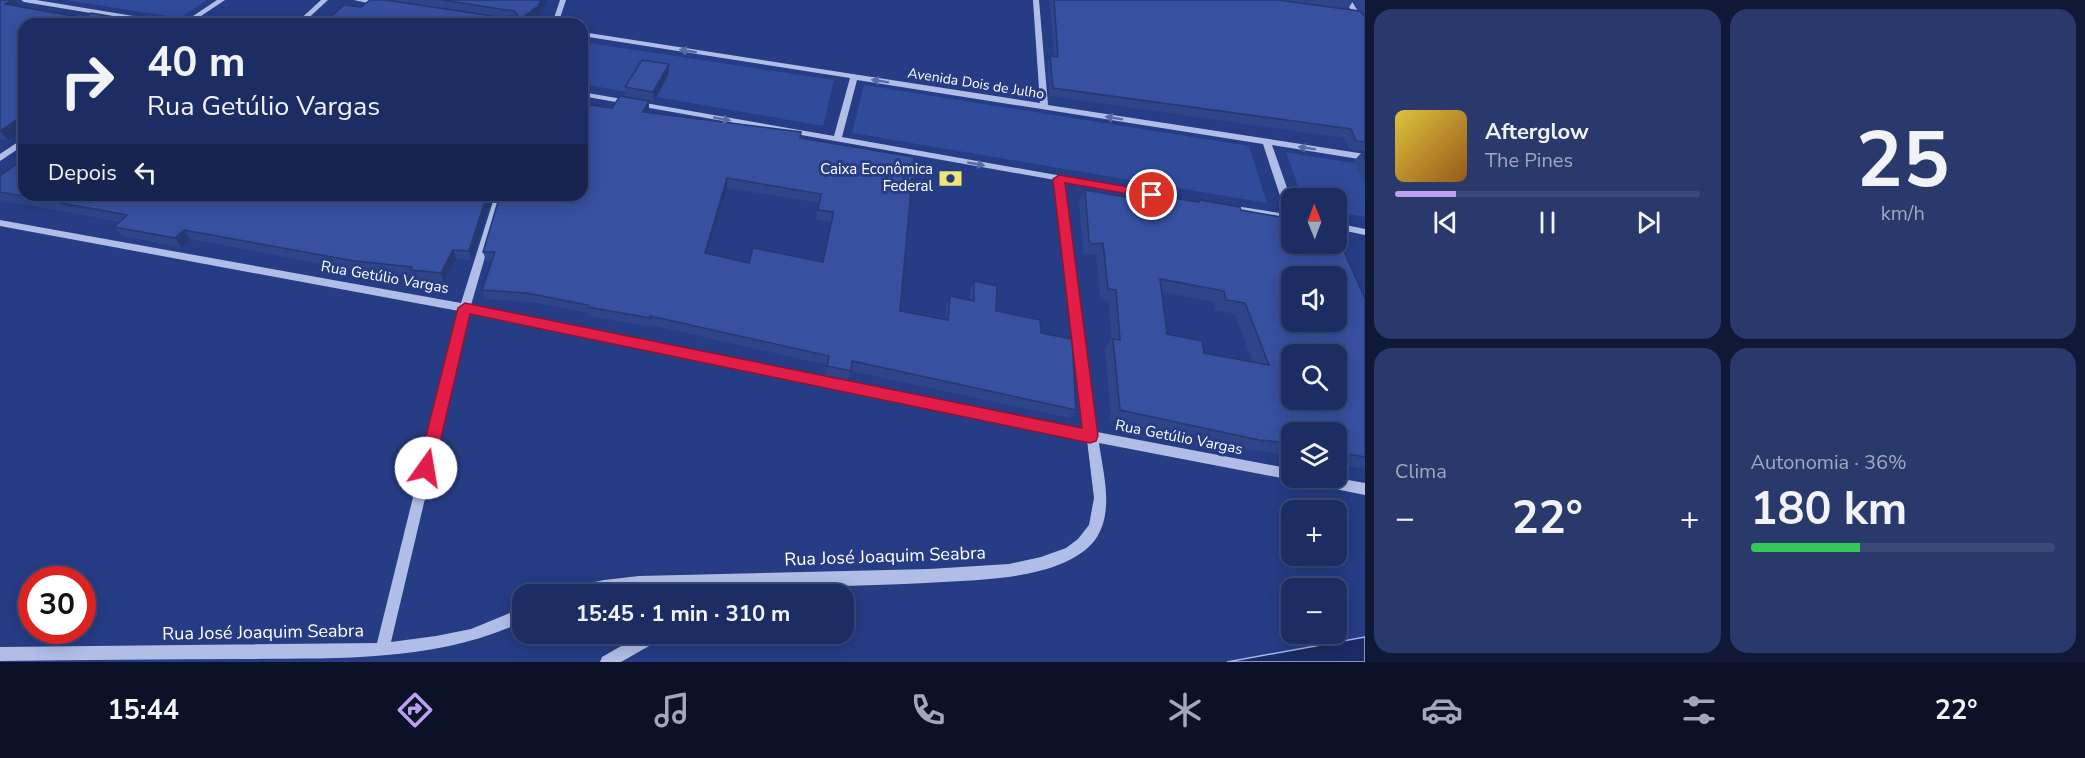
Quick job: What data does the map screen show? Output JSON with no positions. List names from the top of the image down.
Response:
{
  "streets": {
    "street": ["Avenida Dois de Julho", "Rua Getúlio Vargas", "Rua José Joaquim Seabra"]
  },
  "crossings": [
    ["Rua Getúlio Vargas", "Rua José Joaquim Seabra"]
  ],
  "places": {
    "bank": ["Caixa Econômica Federal"]
  },
  "north": "top",
  "page": {
    "tile": [
      ["25", "km/h"],
      "Clima",
      ["Autonomia · 36%", "180 km"]
    ],
    "turn": ["40 m", "Rua Getúlio Vargas"],
    "song": ["Afterglow", "The Pines"],
    "then": "Depois",
    "map_buttons": ["+", "−"],
    "heat": ["−", "22°", "+"],
    "limit": "30",
    "trip": "15:45 · 1 min · 310 m",
    "tabs": ["15:44", "22°"]
  }
}
